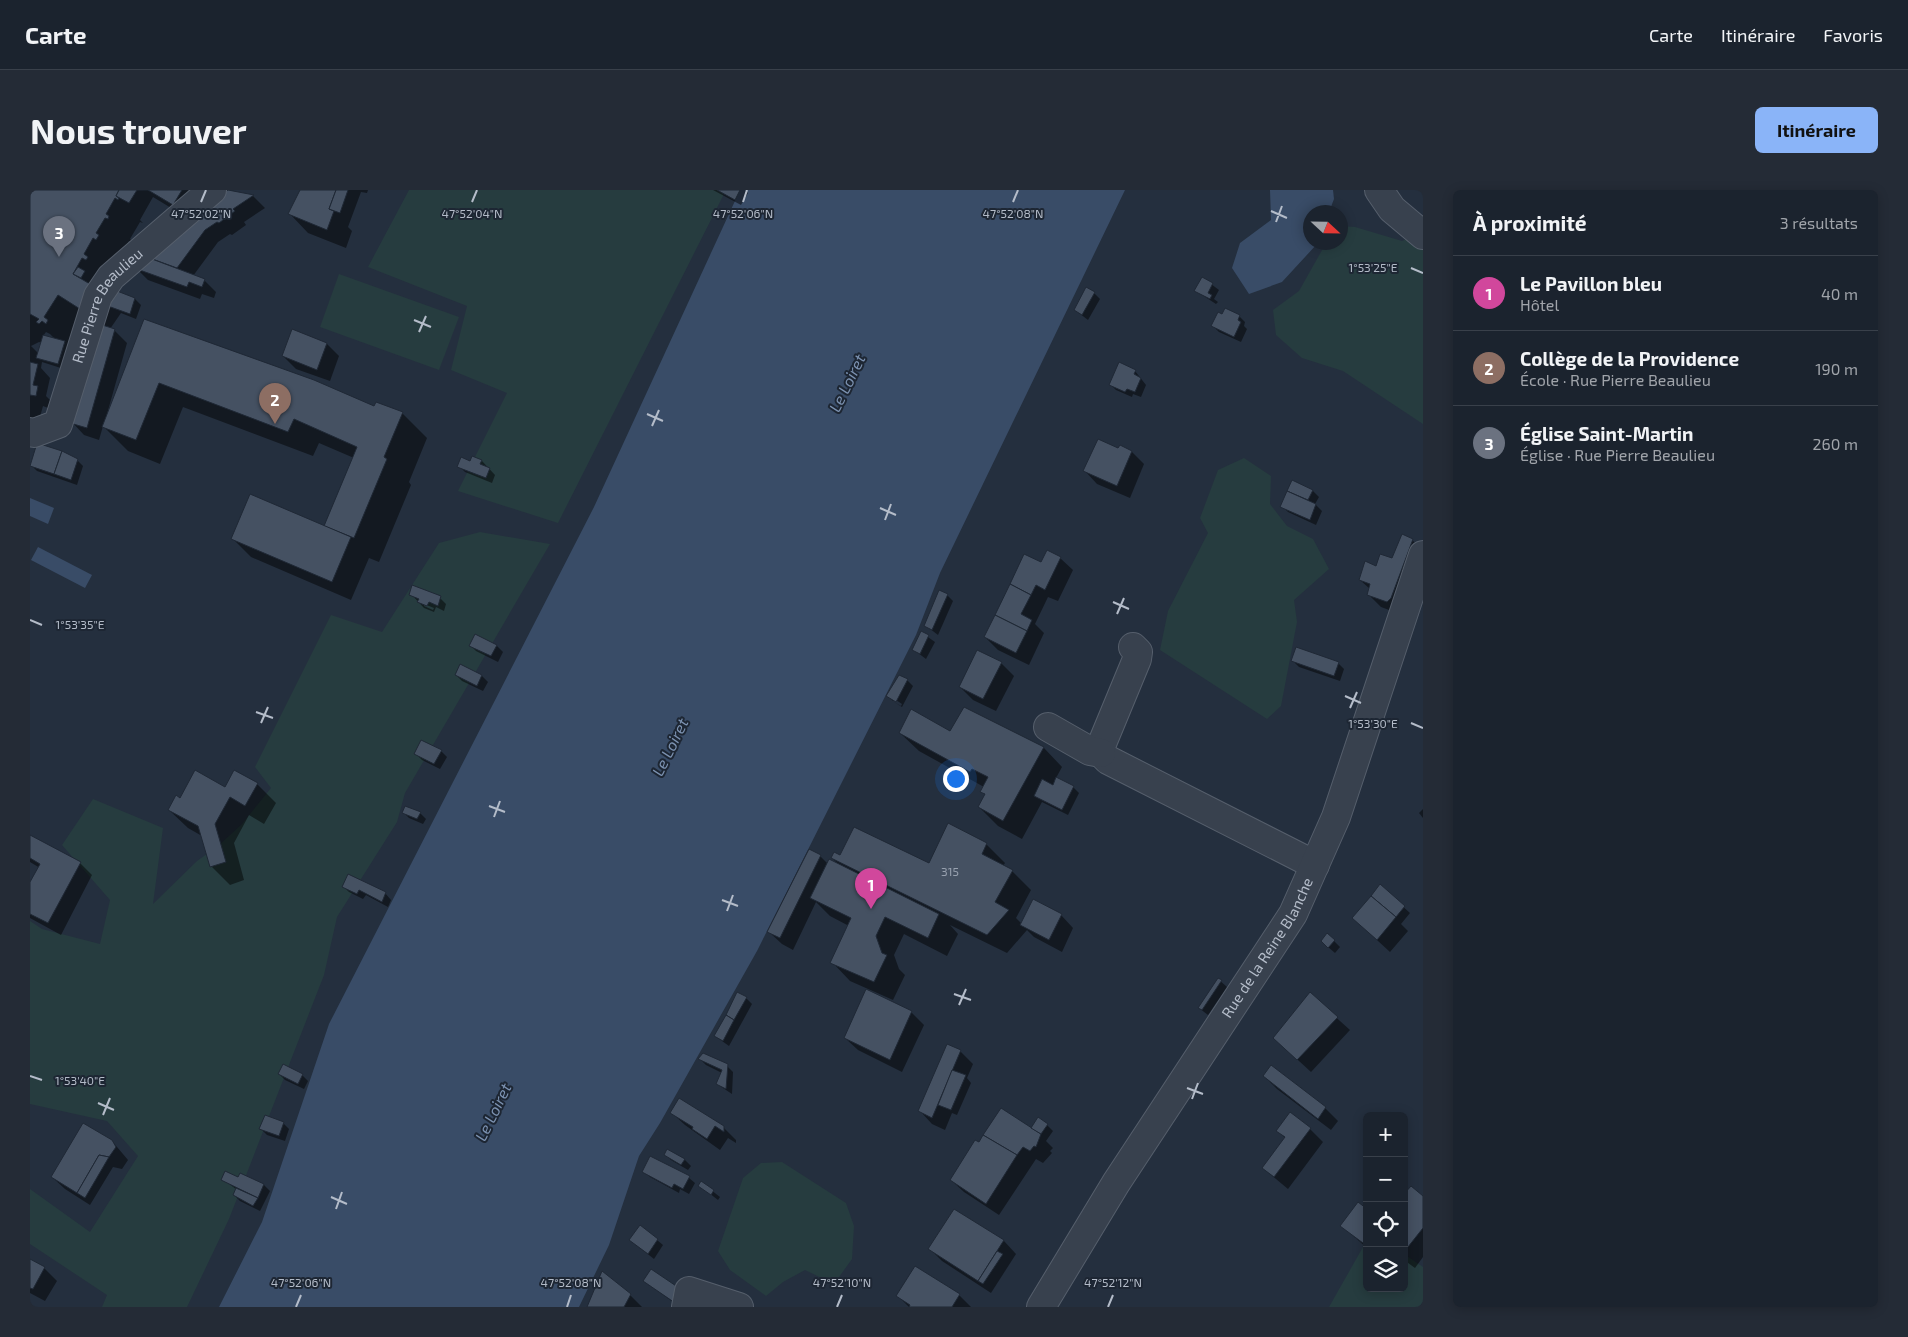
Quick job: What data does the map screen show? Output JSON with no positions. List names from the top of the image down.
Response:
{
  "streets": {
    "street": ["Rue Pierre Beaulieu", "Rue de la Reine Blanche"]
  },
  "water": ["Le Loiret"],
  "house_numbers": ["315"],
  "north": "right",
  "page": {
    "header": "Carte",
    "nav": ["Carte", "Itinéraire", "Favoris"],
    "buttons": "Itinéraire",
    "title": "Nous trouver",
    "heading": ["À proximité", "3 résultats"],
    "pins": ["3", "2", "1"],
    "list": [
      {
        "mark": "1",
        "name": "Le Pavillon bleu",
        "note": "Hôtel",
        "value": "40 m"
      },
      {
        "mark": "2",
        "name": "Collège de la Providence",
        "note": "École · Rue Pierre Beaulieu",
        "value": "190 m"
      },
      {
        "mark": "3",
        "name": "Église Saint-Martin",
        "note": "Église · Rue Pierre Beaulieu",
        "value": "260 m"
      }
    ],
    "map_buttons": ["+", "−"]
  },
  "coordinates": [
    "47°52'02\"N",
    "47°52'04\"N",
    "47°52'06\"N",
    "47°52'08\"N",
    "1°53'25\"E",
    "1°53'35\"E",
    "1°53'30\"E",
    "1°53'40\"E",
    "47°52'10\"N",
    "47°52'12\"N"
  ]
}
